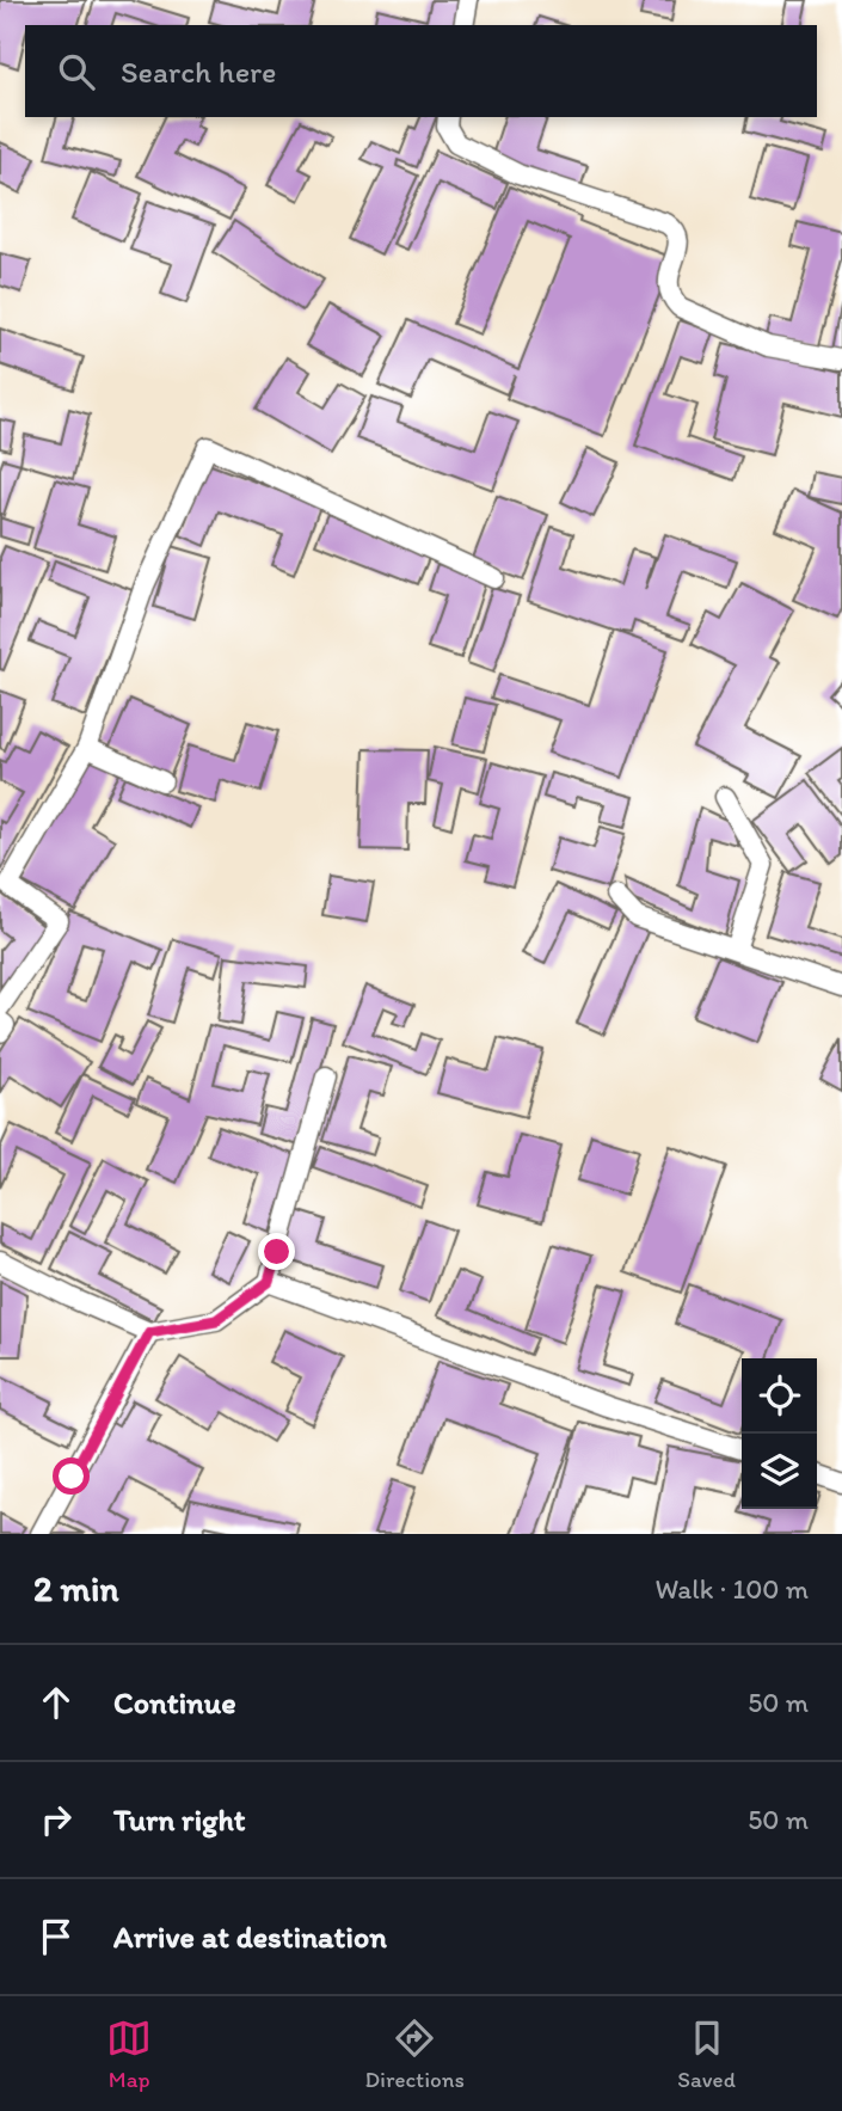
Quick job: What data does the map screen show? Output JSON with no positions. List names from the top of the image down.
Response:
{
  "page": {
    "search": "Search here",
    "heading": ["2 min", "Walk · 100 m"],
    "list": [
      ["Continue", "50 m"],
      ["Turn right", "50 m"],
      "Arrive at destination"
    ],
    "nav": ["Map", "Directions", "Saved"]
  }
}
